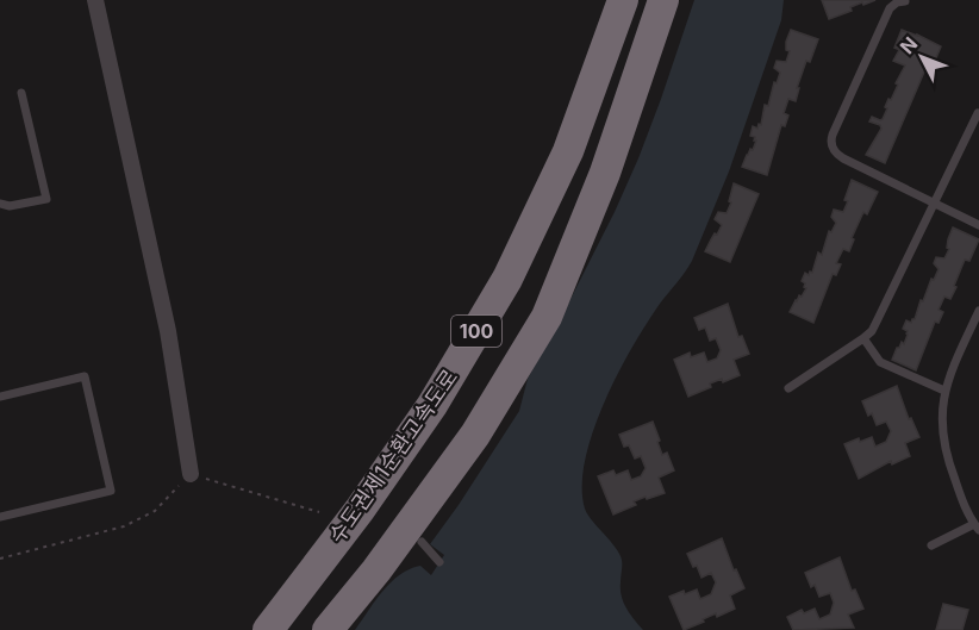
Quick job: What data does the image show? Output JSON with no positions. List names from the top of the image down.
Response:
{
  "streets": {
    "highway": ["100", "수도권제1순환고속도로"]
  },
  "north": "top left"
}
